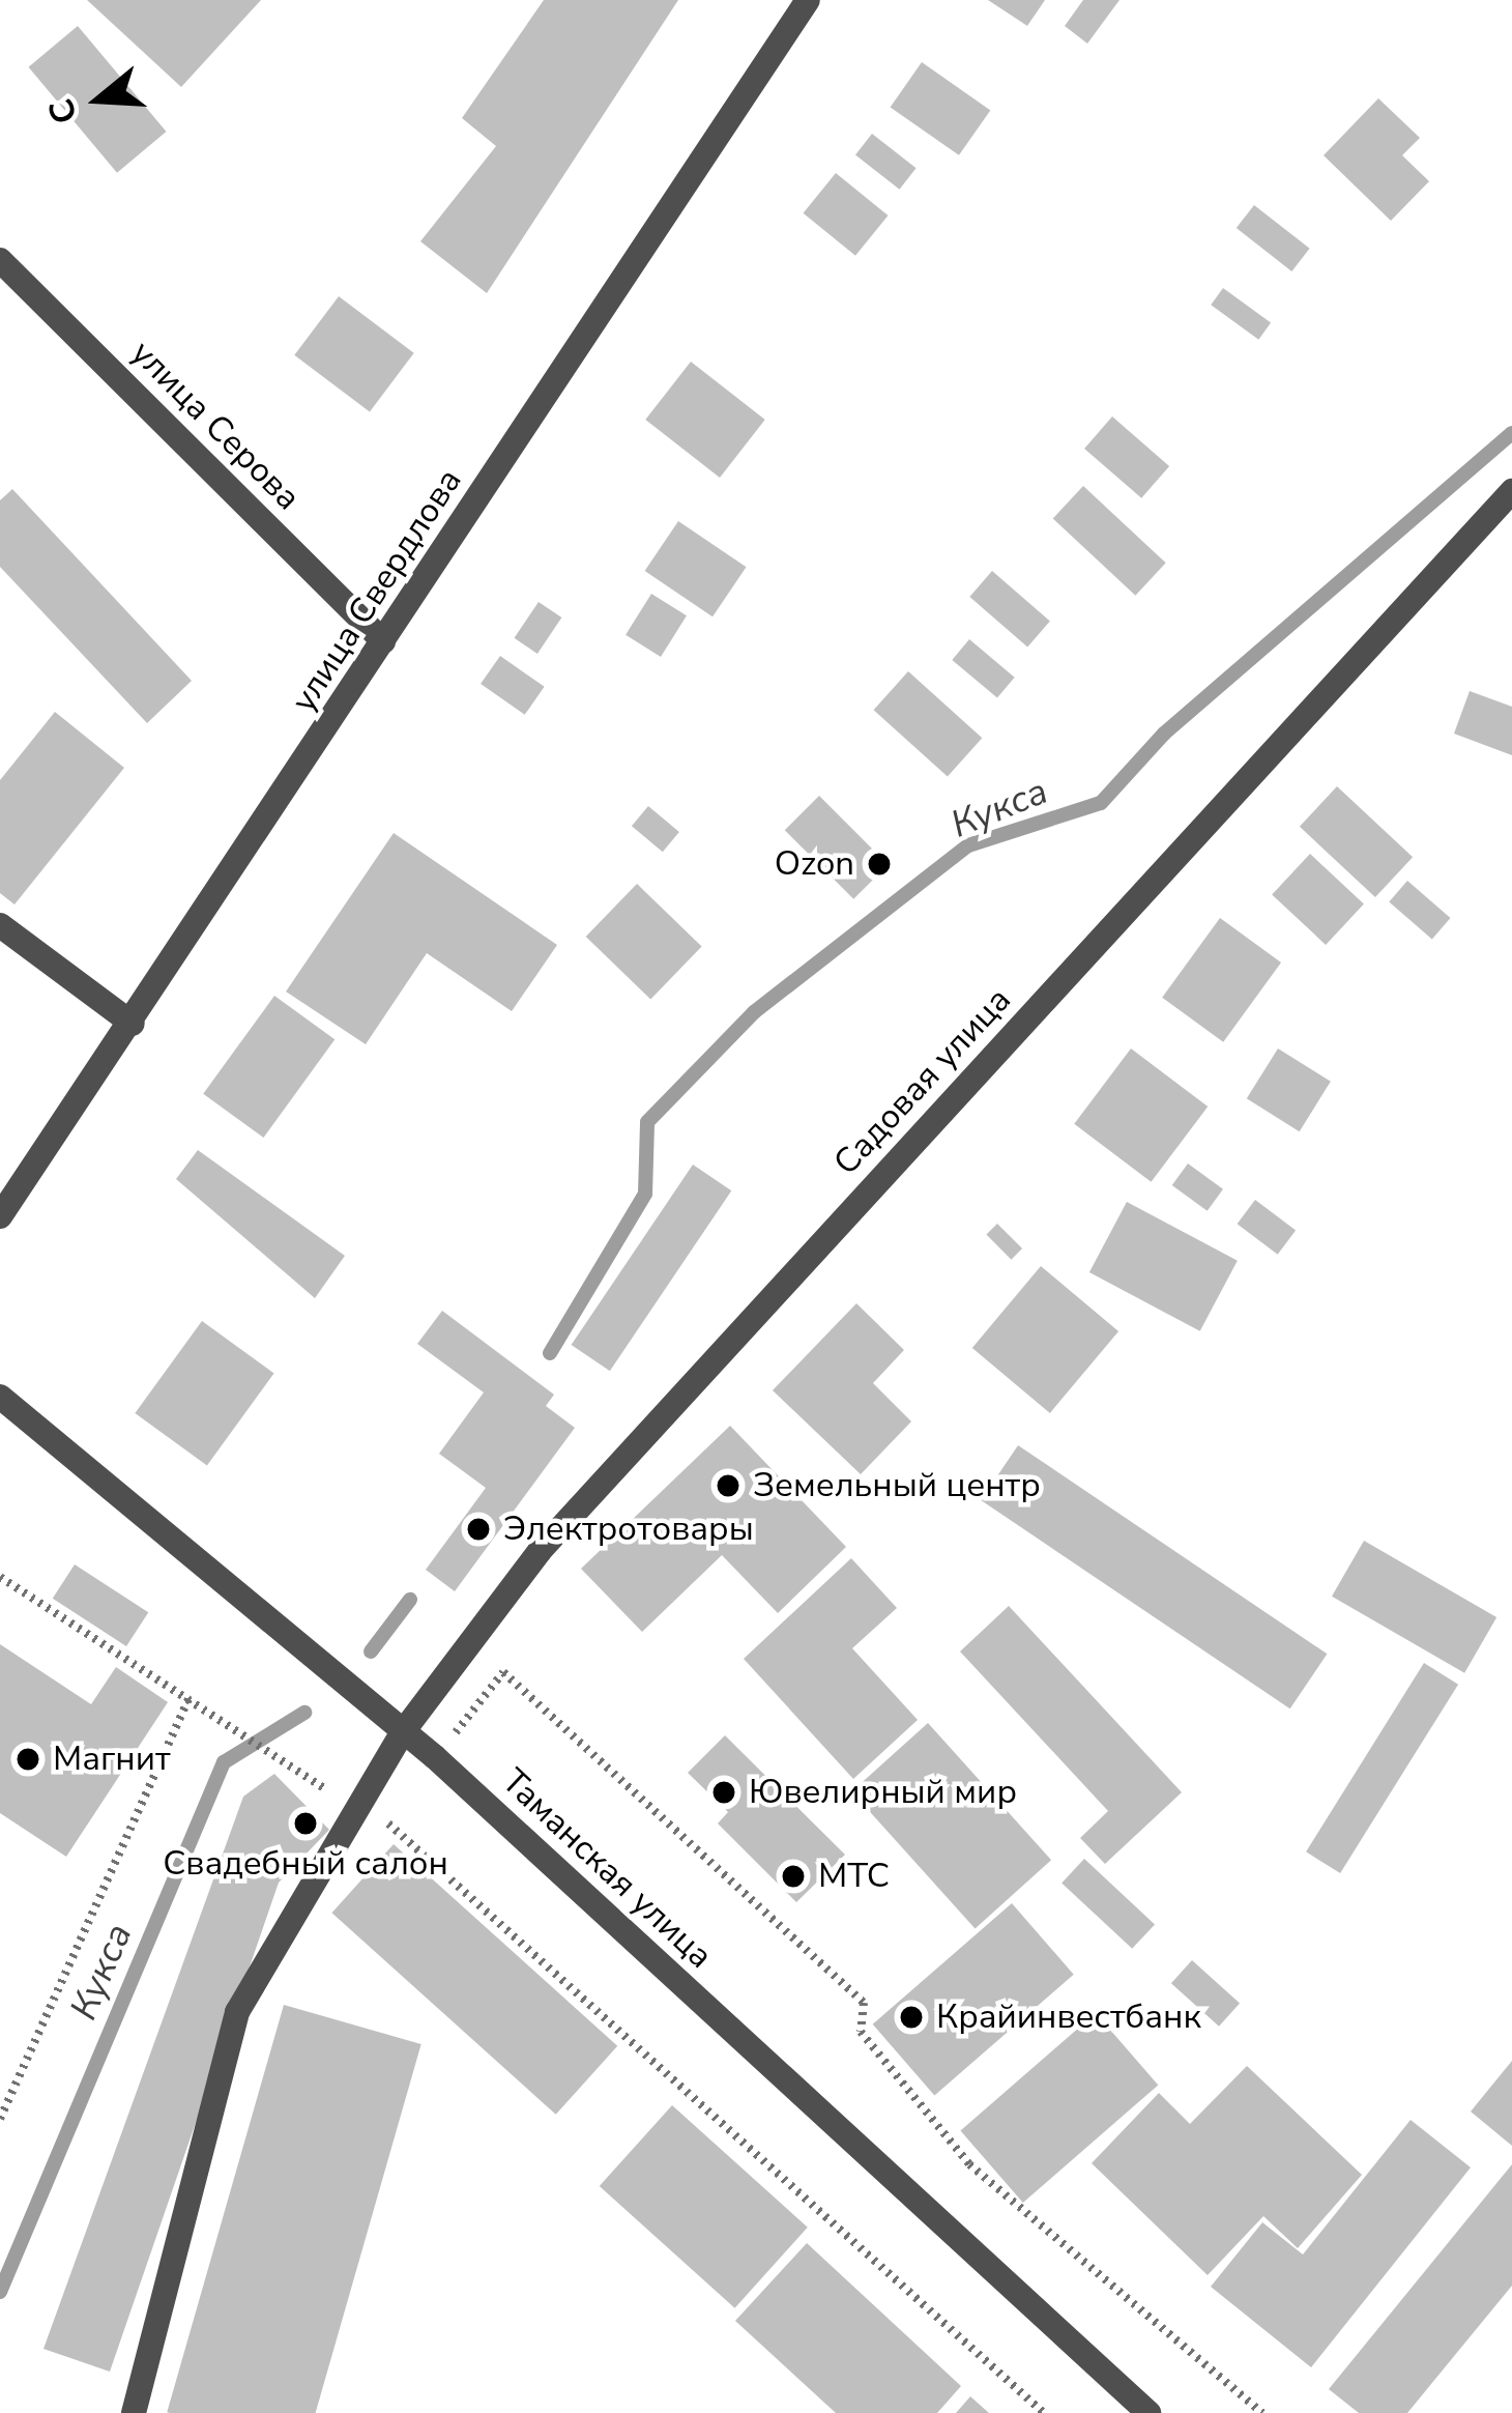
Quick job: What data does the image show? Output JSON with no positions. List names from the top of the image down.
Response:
{
  "streets": {
    "street": [
      "улица Серова",
      "улица Свердлова",
      "Садовая улица",
      "Таманская улица"
    ]
  },
  "crossings": [
    ["улица Серова", "улица Свердлова"],
    ["Садовая улица", "Таманская улица"]
  ],
  "water": ["Кукса"],
  "places": [
    "Ozon",
    "Земельный центр",
    "Электротовары",
    "Магнит",
    "Ювелирный мир",
    "Свадебный салон",
    "МТС",
    "Крайинвестбанк"
  ],
  "north": "left"
}
